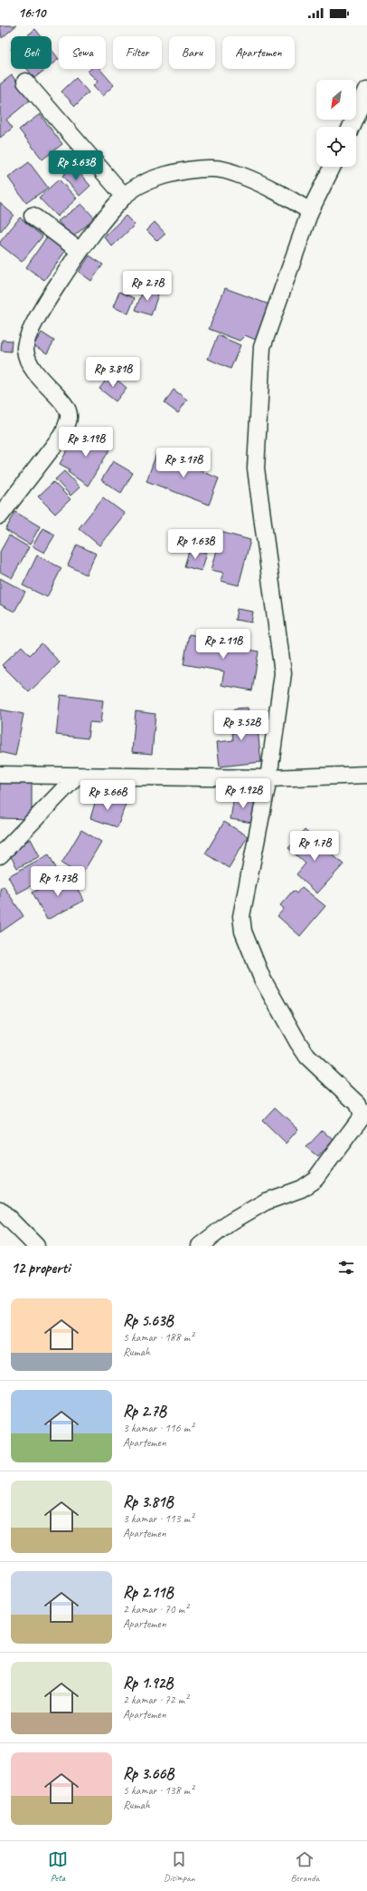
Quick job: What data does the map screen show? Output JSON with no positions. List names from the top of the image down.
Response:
{
  "north": "bottom left",
  "page": {
    "status": "16:10",
    "chip": [
      "Beli",
      "Sewa",
      "Filter",
      "Baru",
      "Apartemen"
    ],
    "price": [
      "Rp 5.63B",
      "Rp 2.7B",
      "Rp 3.81B",
      "Rp 3.19B",
      "Rp 3.17B",
      "Rp 1.63B",
      "Rp 2.11B",
      "Rp 3.52B",
      "Rp 1.92B",
      "Rp 3.66B",
      "Rp 1.7B",
      "Rp 1.73B"
    ],
    "heading": "12 properti",
    "list": [
      {
        "name": "Rp 5.63B",
        "note": "5 kamar · 188 m² · Rumah"
      },
      {
        "name": "Rp 2.7B",
        "note": "3 kamar · 116 m² · Apartemen"
      },
      {
        "name": "Rp 3.81B",
        "note": "3 kamar · 113 m² · Apartemen"
      },
      {
        "name": "Rp 2.11B",
        "note": "2 kamar · 70 m² · Apartemen"
      },
      {
        "name": "Rp 1.92B",
        "note": "2 kamar · 72 m² · Apartemen"
      },
      {
        "name": "Rp 3.66B",
        "note": "5 kamar · 138 m² · Rumah"
      }
    ],
    "tabs": ["Peta", "Disimpan", "Beranda"]
  }
}
